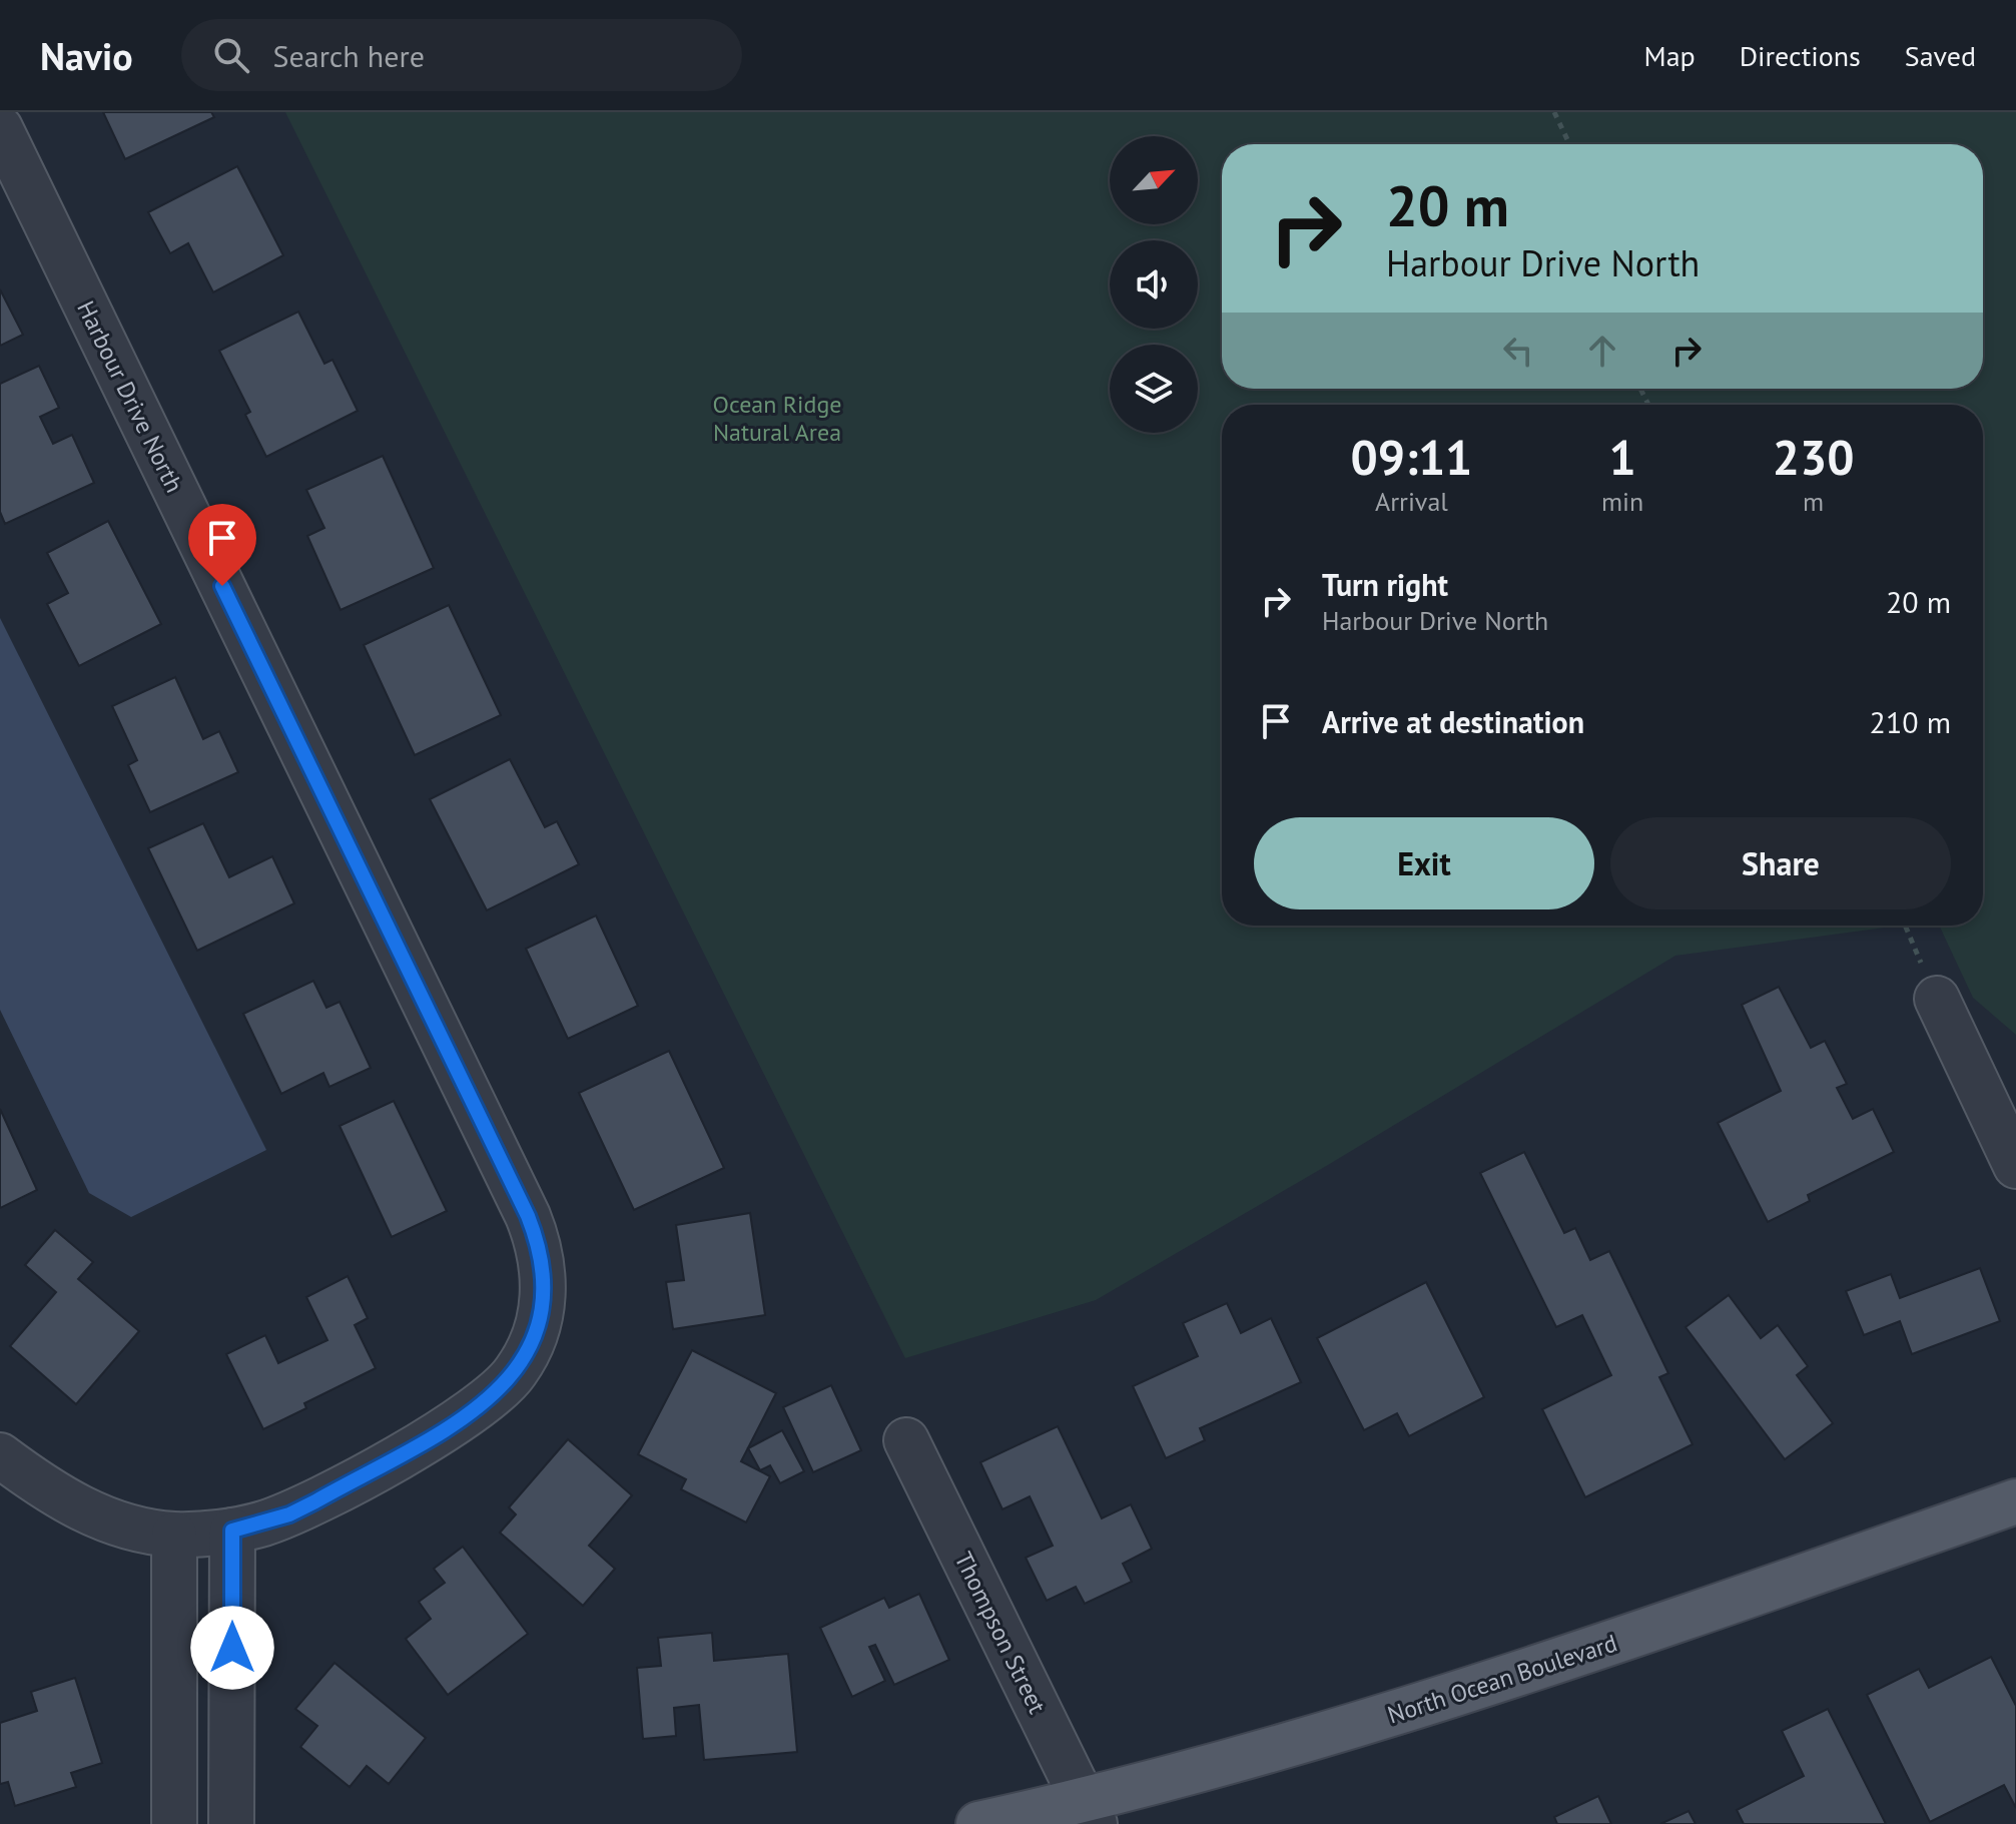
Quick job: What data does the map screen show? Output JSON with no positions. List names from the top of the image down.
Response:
{
  "streets": {
    "main road": ["North Ocean Boulevard"],
    "street": ["Harbour Drive North", "Thompson Street"]
  },
  "crossings": [
    ["Thompson Street", "North Ocean Boulevard"]
  ],
  "parks": ["Ocean Ridge Natural Area"],
  "north": "top right",
  "page": {
    "header": "Navio",
    "search": "Search here",
    "nav": ["Map", "Directions", "Saved"],
    "turn": ["20 m", "Harbour Drive North"],
    "eta": [
      "09:11",
      "Arrival",
      "1",
      "min",
      "230",
      "m"
    ],
    "list": [
      {
        "name": "Turn right",
        "note": "Harbour Drive North",
        "value": "20 m"
      },
      {
        "name": "Arrive at destination",
        "value": "210 m"
      }
    ],
    "buttons": ["Exit", "Share"]
  }
}
